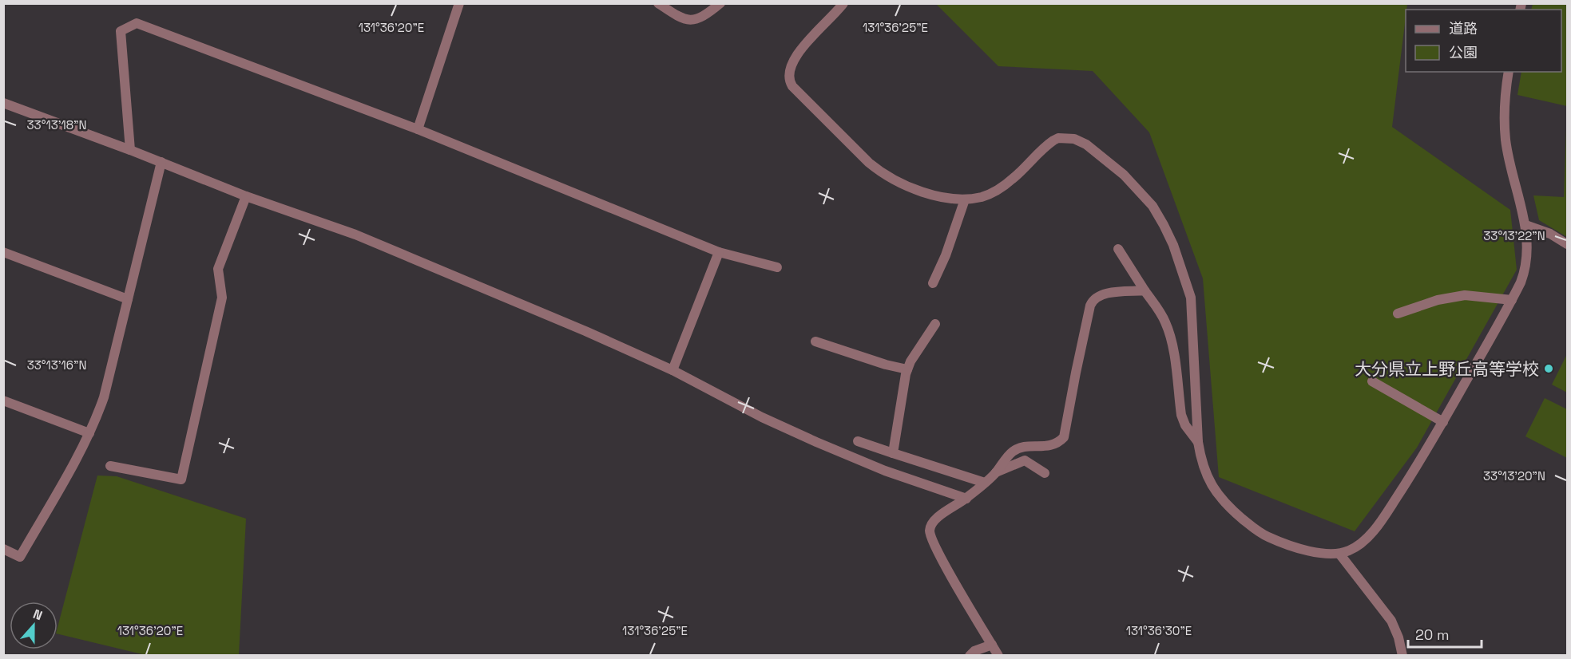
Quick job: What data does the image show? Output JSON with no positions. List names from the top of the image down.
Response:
{
  "places": ["大分県立上野丘高等学校"],
  "legend": ["道路", "公園"],
  "scale_bar": "20 m",
  "north": "top",
  "coordinates": [
    "131°36'20\"E",
    "131°36'25\"E",
    "33°13'18\"N",
    "33°13'22\"N",
    "33°13'16\"N",
    "33°13'20\"N",
    "131°36'30\"E"
  ]
}
